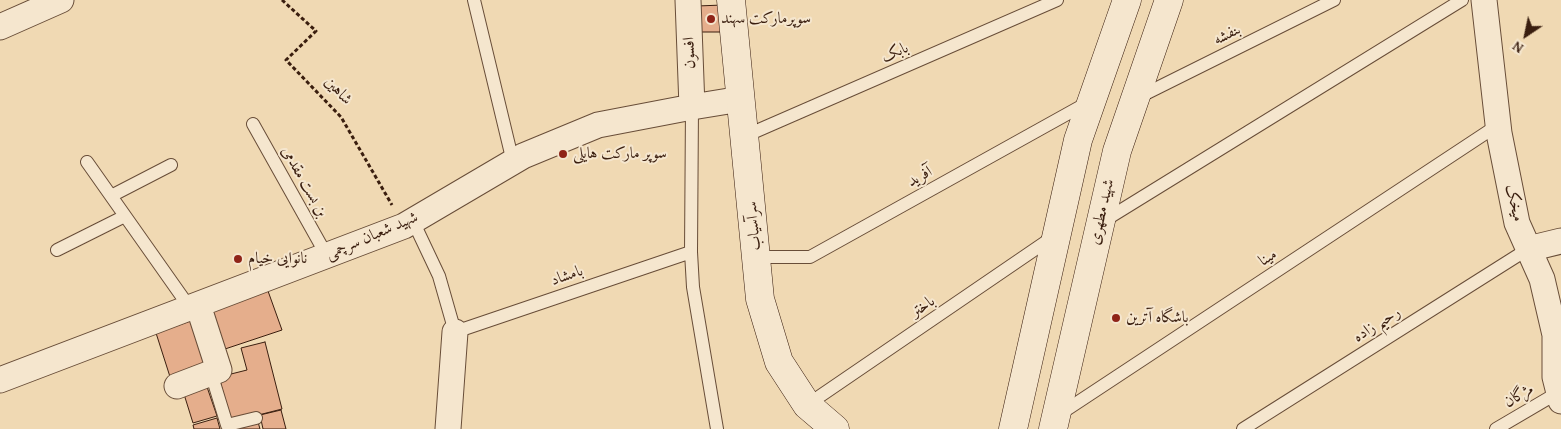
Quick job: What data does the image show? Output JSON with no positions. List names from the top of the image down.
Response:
{
  "streets": {
    "main road": ["شهید مطهری", "سرآسیاب"],
    "street": ["افسون", "میخک", "شهید شعبان سرچمی"],
    "lane": [
      "بنفشه",
      "بابک",
      "آفرید",
      "بن بست مقدمی",
      "مینا",
      "بامشاد",
      "باختر",
      "رحیم زاده",
      "مژگان"
    ],
    "path": ["شاهین"]
  },
  "crossings": [
    ["بنفشه", "شهید مطهری"],
    ["افسون", "شهید شعبان سرچمی"],
    ["بابک", "سرآسیاب"],
    ["شاهین", "شهید شعبان سرچمی"],
    ["آفرید", "سرآسیاب"],
    ["بن بست مقدمی", "شهید شعبان سرچمی"],
    ["میخک", "مینا"],
    ["میخک", "رحیم زاده"],
    ["میخک", "مژگان"],
    ["شهید مطهری", "مینا"],
    ["سرآسیاب", "شهید شعبان سرچمی"],
    ["سرآسیاب", "باختر"]
  ],
  "places": [
    "سوپرمارکت سهند",
    "سوپر مارکت هایلی",
    "نانوایی خیام",
    "باشگاه آترین"
  ],
  "north": "bottom left"
}
